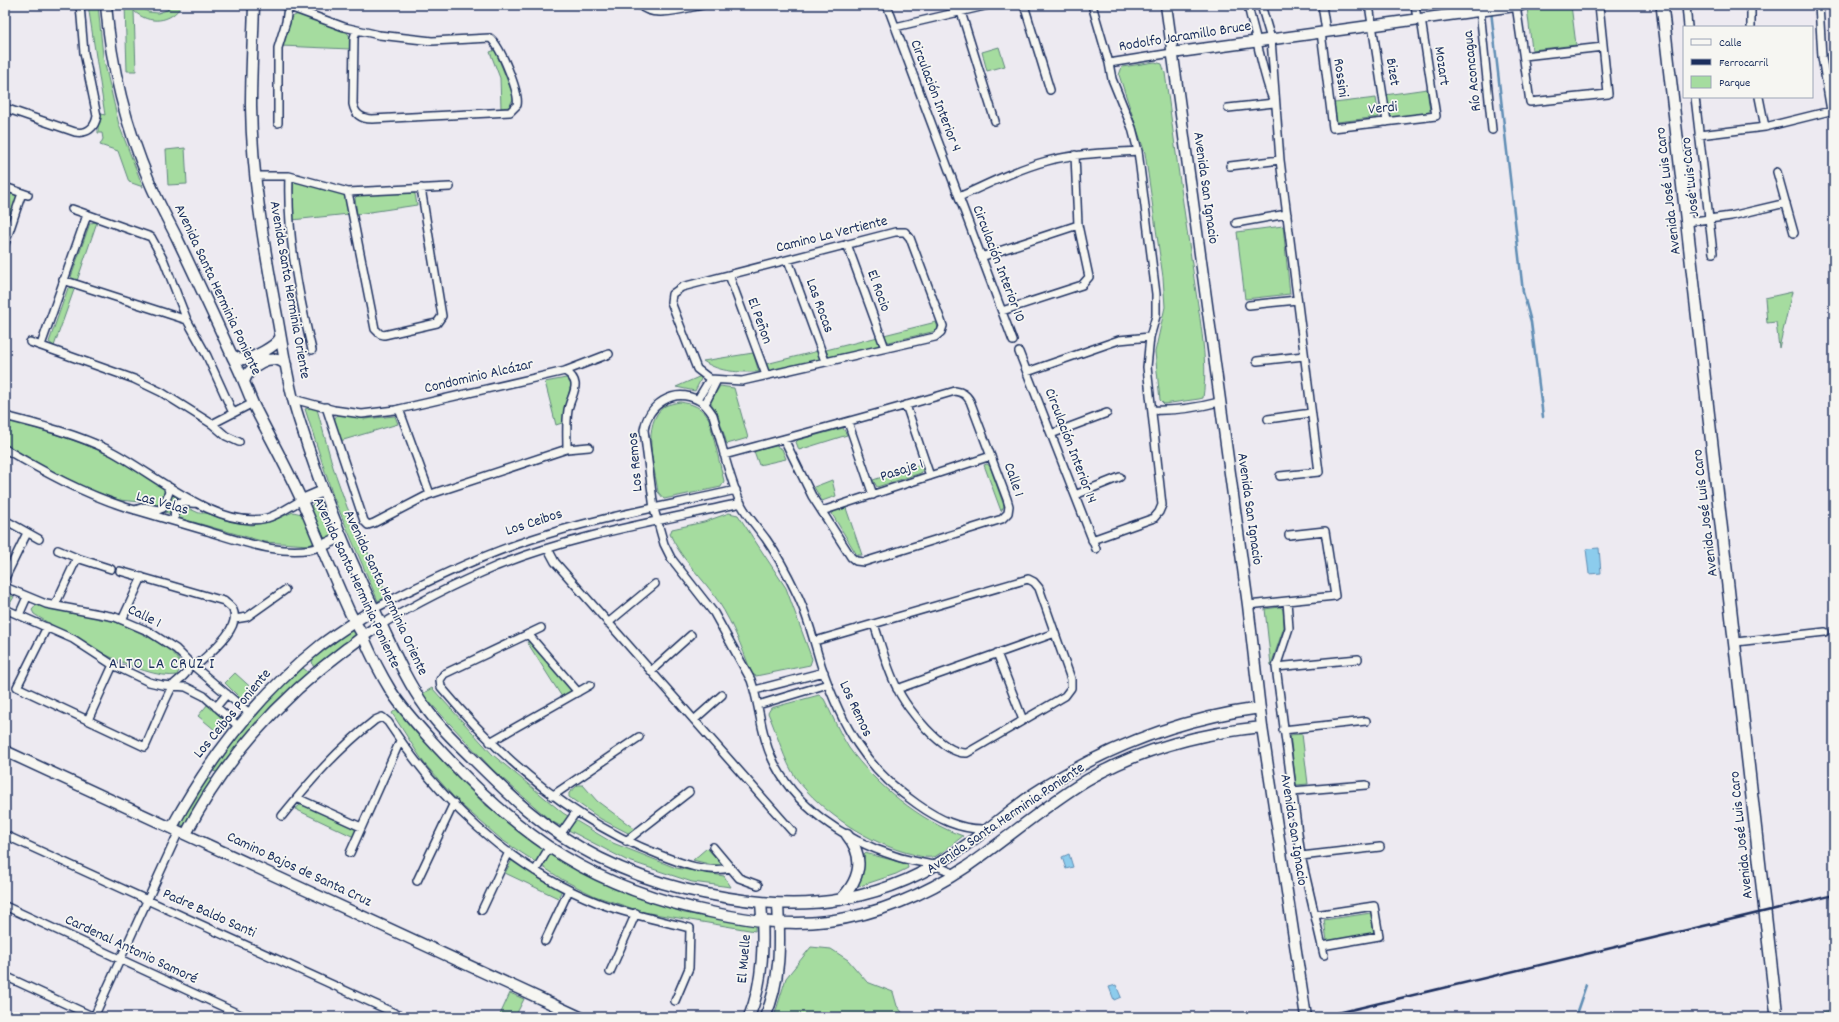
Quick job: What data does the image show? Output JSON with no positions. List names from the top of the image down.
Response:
{
  "streets": {
    "main road": ["Avenida José Luis Caro"],
    "street": [
      "Rodolfo Jaramillo Bruce",
      "Mozart",
      "Río Aconcagua",
      "Bizet",
      "Rossini",
      "Circulación Interior 4",
      "Verdi",
      "José Luis Caro",
      "Avenida San Ignacio",
      "Camino La Vertiente",
      "Circulación Interior 10",
      "Avenida Santa Herminia Poniente",
      "Avenida Santa Herminia Oriente",
      "El Rocio",
      "Las Rocas",
      "El Peñon",
      "Condominio Alcázar",
      "Circulación Interior 14",
      "Los Remos",
      "Pasaje 1",
      "Calle 1",
      "Las Velas",
      "Los Ceibos",
      "Los Ceibos Poniente",
      "Camino Bajos de Santa Cruz",
      "Padre Baldo Santi",
      "Cardenal Antonio Samoré",
      "El Muelle"
    ]
  },
  "crossings": [
    ["Rodolfo Jaramillo Bruce", "Mozart"],
    ["Rodolfo Jaramillo Bruce", "Río Aconcagua"],
    ["Rodolfo Jaramillo Bruce", "Bizet"],
    ["Rodolfo Jaramillo Bruce", "Rossini"],
    ["Rodolfo Jaramillo Bruce", "Avenida San Ignacio"],
    ["Rodolfo Jaramillo Bruce", "Circulación Interior 14"],
    ["Mozart", "Verdi"],
    ["Bizet", "Verdi"],
    ["Rossini", "Verdi"],
    ["Circulación Interior 4", "Circulación Interior 10"],
    ["Avenida San Ignacio", "Avenida Santa Herminia Poniente"],
    ["Avenida San Ignacio", "Avenida Santa Herminia Oriente"],
    ["Camino La Vertiente", "El Rocio"],
    ["Camino La Vertiente", "Las Rocas"],
    ["Camino La Vertiente", "El Peñon"],
    ["Avenida Santa Herminia Poniente", "Los Remos"],
    ["Avenida Santa Herminia Poniente", "Las Velas"],
    ["Avenida Santa Herminia Poniente", "Los Ceibos"],
    ["Avenida Santa Herminia Poniente", "Los Ceibos Poniente"],
    ["Avenida Santa Herminia Poniente", "El Muelle"],
    ["Avenida Santa Herminia Oriente", "Condominio Alcázar"],
    ["Avenida Santa Herminia Oriente", "Los Remos"],
    ["Avenida Santa Herminia Oriente", "Los Ceibos"],
    ["Avenida Santa Herminia Oriente", "El Muelle"],
    ["Los Remos", "Calle 1"],
    ["Los Remos", "Los Ceibos"],
    ["Pasaje 1", "Calle 1"],
    ["Calle 1", "Los Ceibos Poniente"],
    ["Los Ceibos", "Los Ceibos Poniente"],
    ["Los Ceibos", "Camino Bajos de Santa Cruz"],
    ["Los Ceibos Poniente", "Camino Bajos de Santa Cruz"]
  ],
  "districts": ["ALTO LA CRUZ I"],
  "legend": ["Calle", "Ferrocarril", "Parque"]
}
